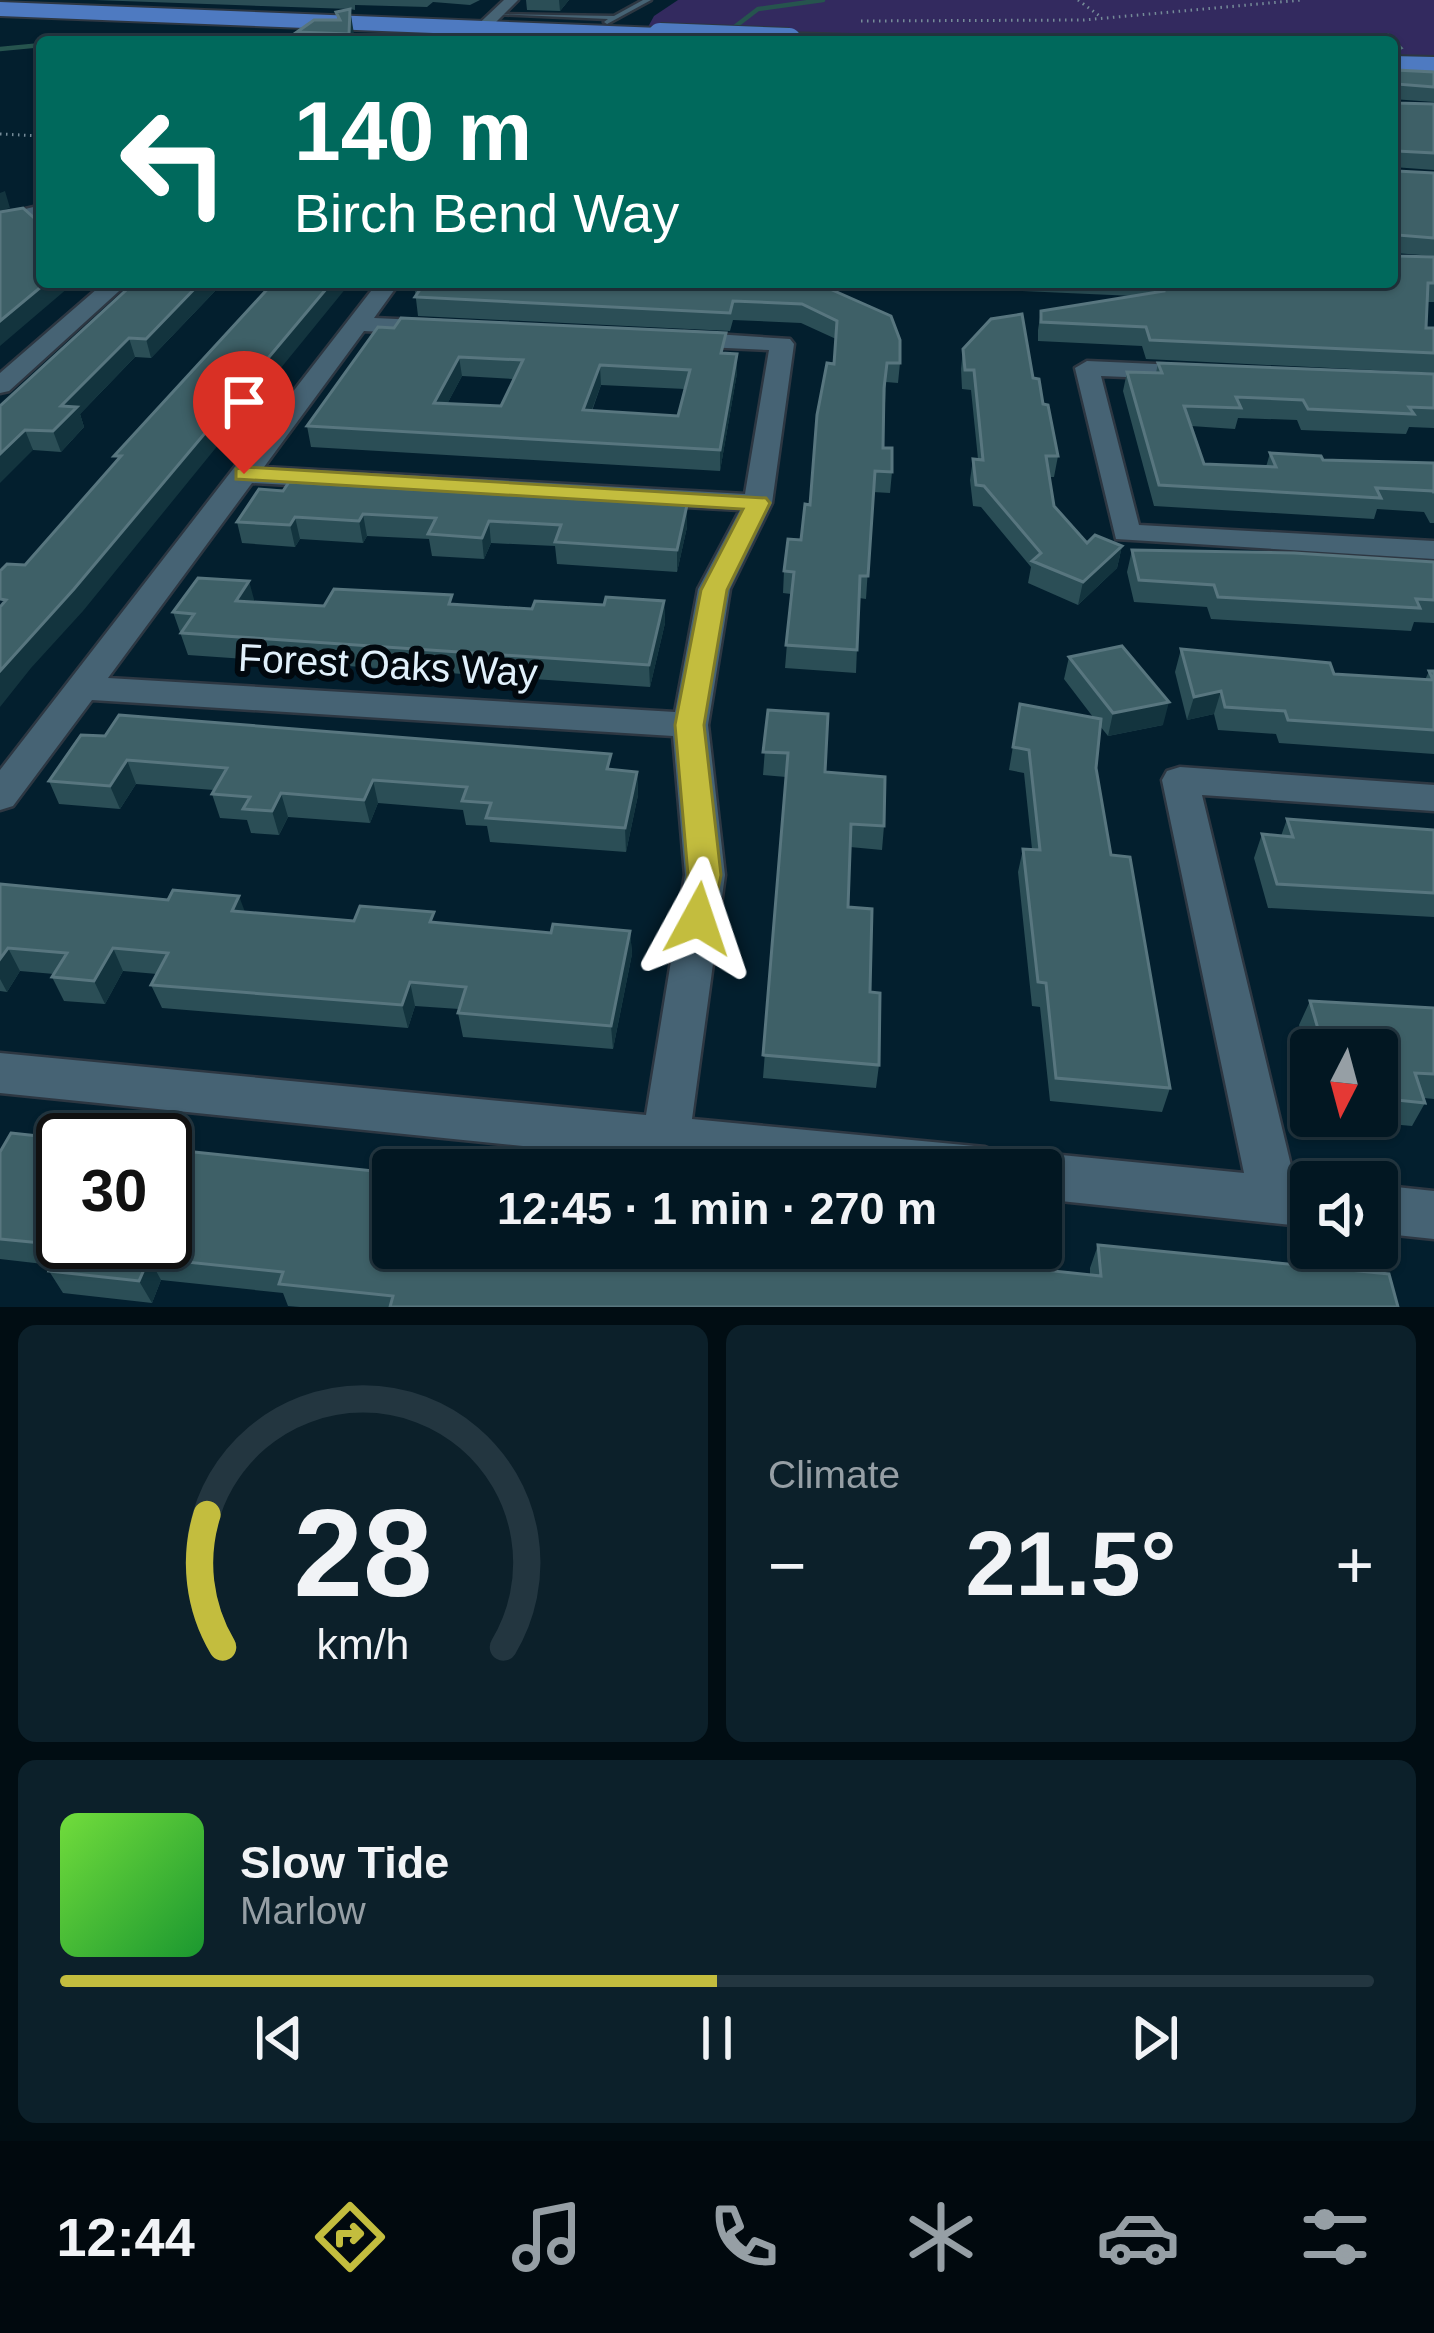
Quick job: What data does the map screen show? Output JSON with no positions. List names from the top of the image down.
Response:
{
  "streets": {
    "street": ["Forest Oaks Way"]
  },
  "north": "bottom",
  "page": {
    "turn": ["140 m", "Birch Bend Way"],
    "limit": "30",
    "trip": "12:45 · 1 min · 270 m",
    "tile": "Climate",
    "heat": ["−", "21.5°", "+"],
    "song": ["Slow Tide", "Marlow"],
    "tabs": "12:44",
    "gauge": ["28", "km/h"]
  }
}
